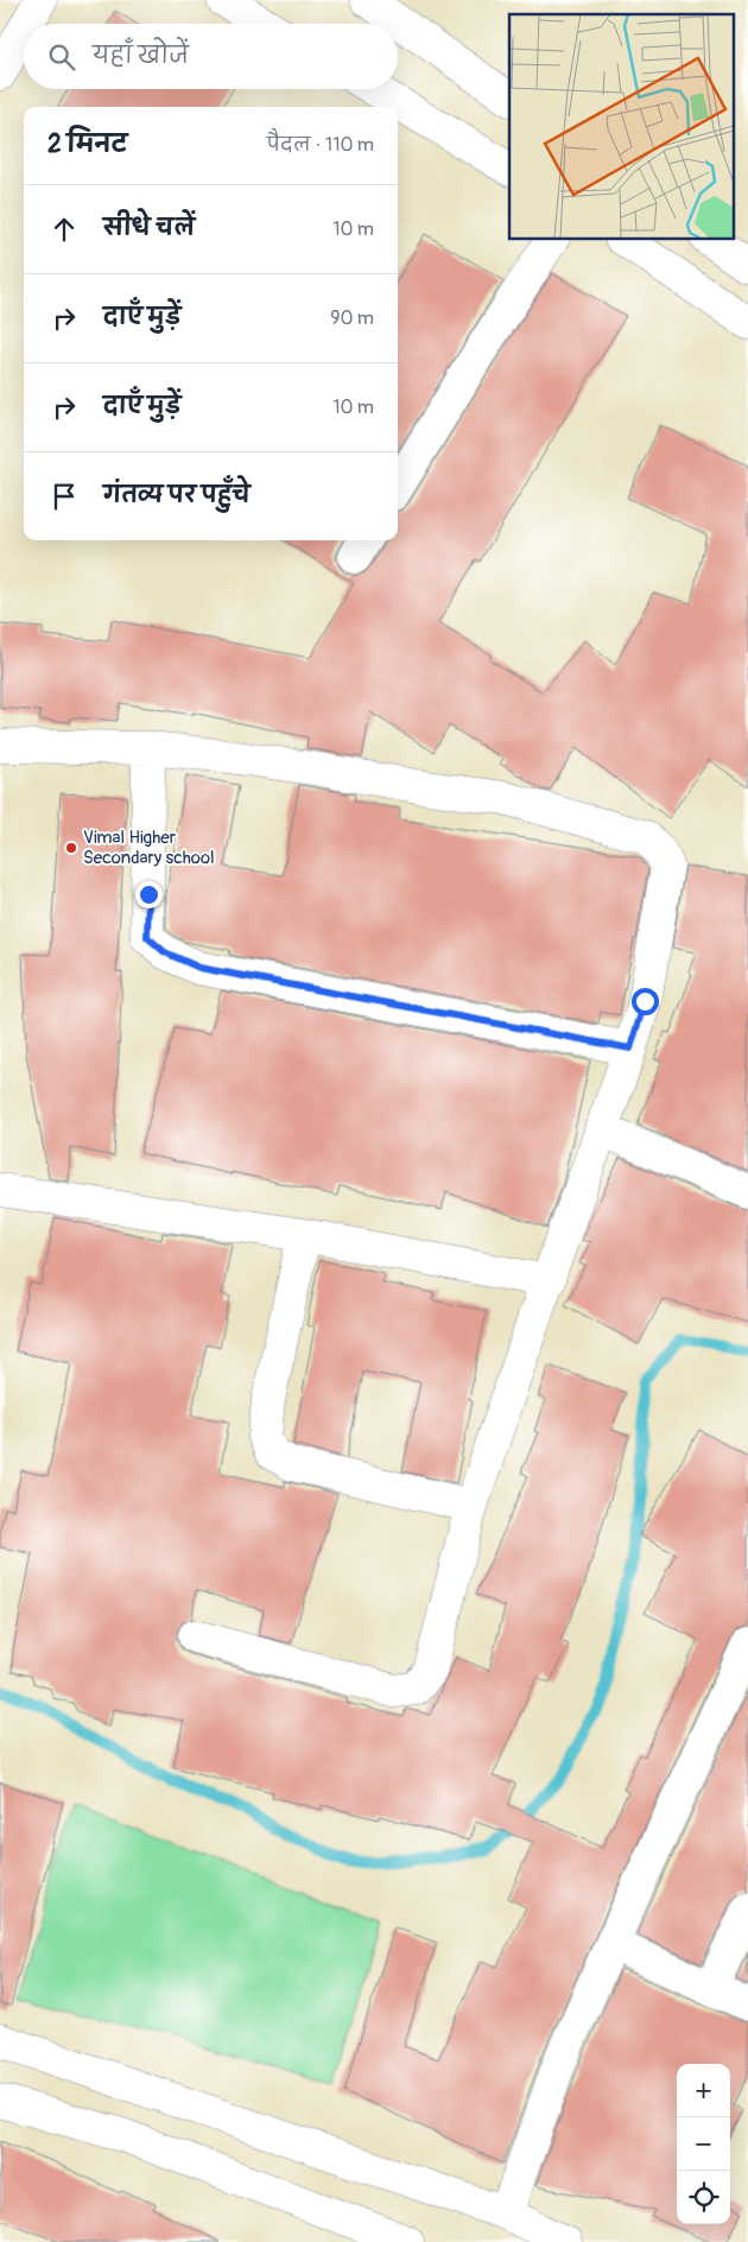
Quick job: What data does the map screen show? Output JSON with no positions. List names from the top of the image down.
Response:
{
  "places": ["Vimal Higher Secondary school"],
  "page": {
    "search": "यहाँ खोजें",
    "heading": ["2 मिनट", "पैदल · 110 m"],
    "list": [
      ["सीधे चलें", "10 m"],
      ["दाएँ मुड़ें", "90 m"],
      ["दाएँ मुड़ें", "10 m"],
      "गंतव्य पर पहुँचे"
    ],
    "map_buttons": ["+", "−"]
  }
}
